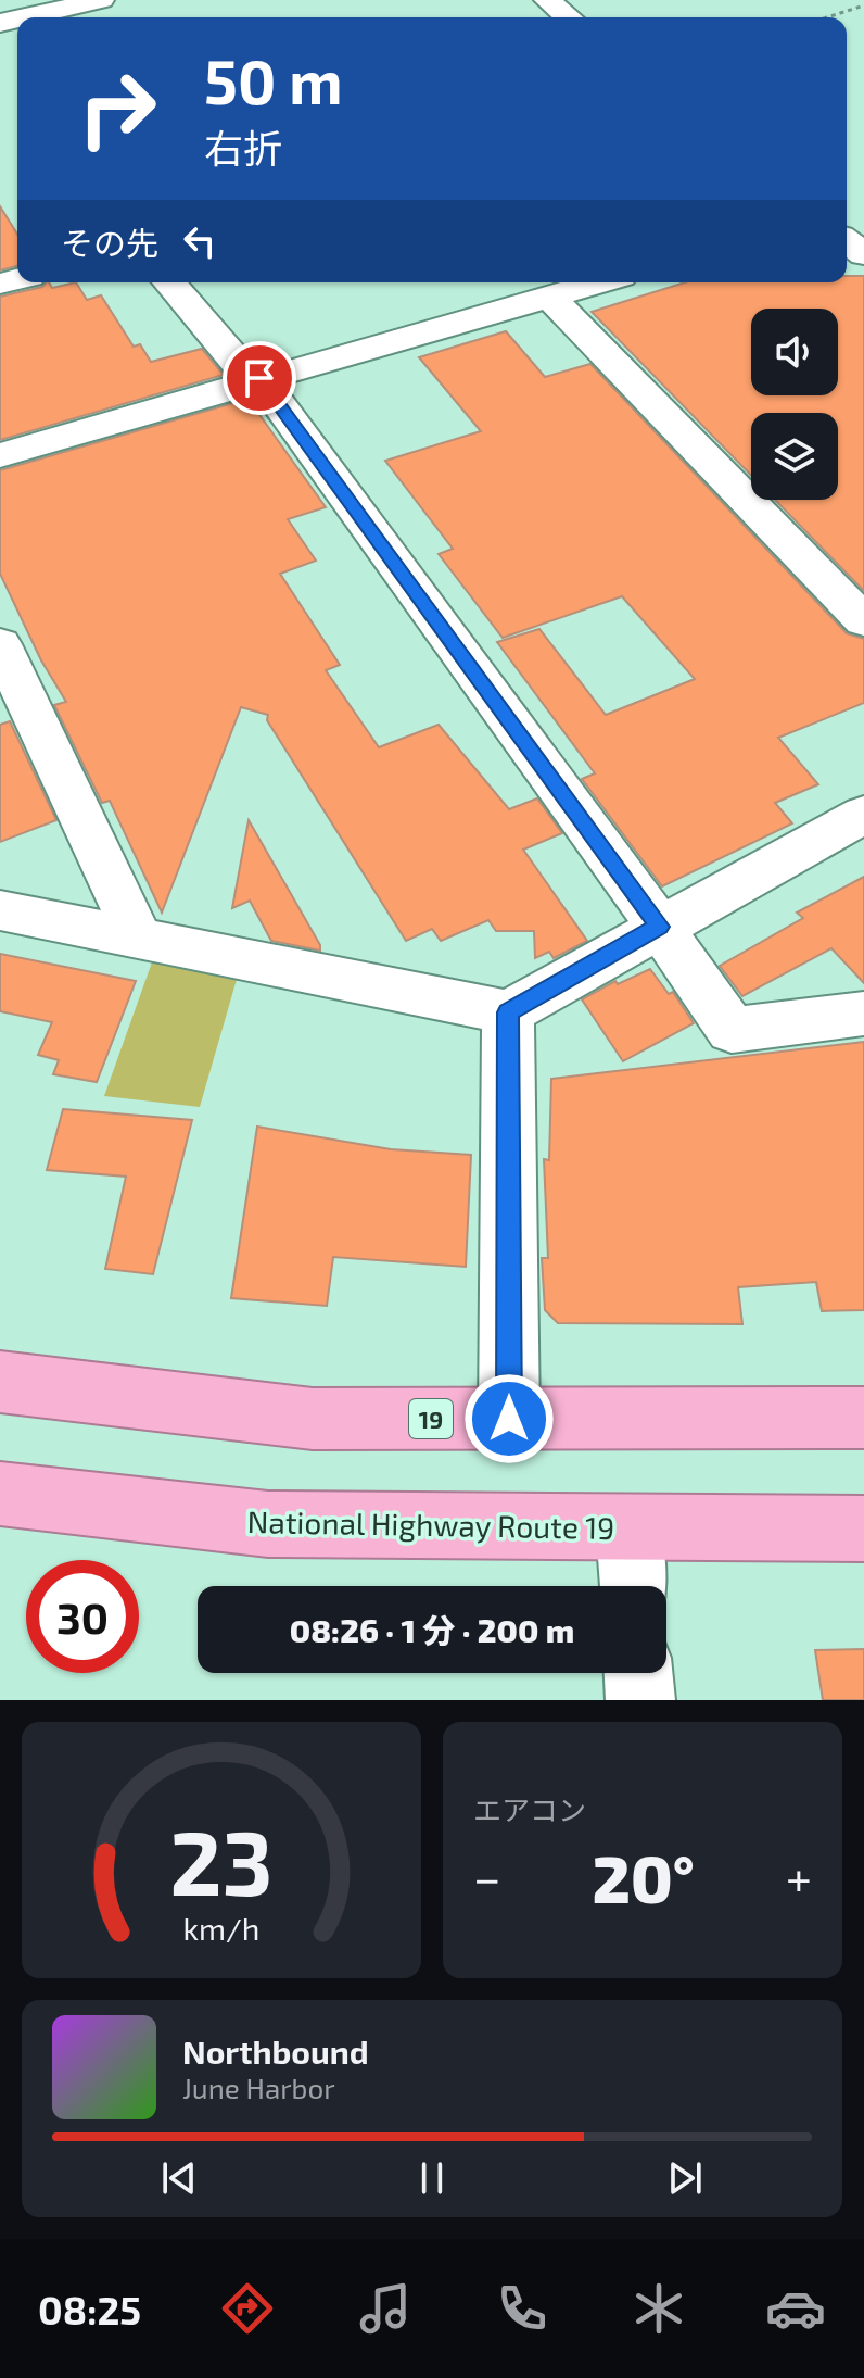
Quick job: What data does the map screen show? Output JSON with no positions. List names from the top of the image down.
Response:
{
  "streets": {
    "highway": ["19", "National Highway Route 19"]
  },
  "page": {
    "turn": ["50 m", "右折"],
    "then": "その先",
    "limit": "30",
    "trip": "08:26 · 1 分 · 200 m",
    "tile": "エアコン",
    "heat": ["−", "20°", "+"],
    "song": ["Northbound", "June Harbor"],
    "tabs": "08:25",
    "gauge": ["23", "km/h"]
  }
}
